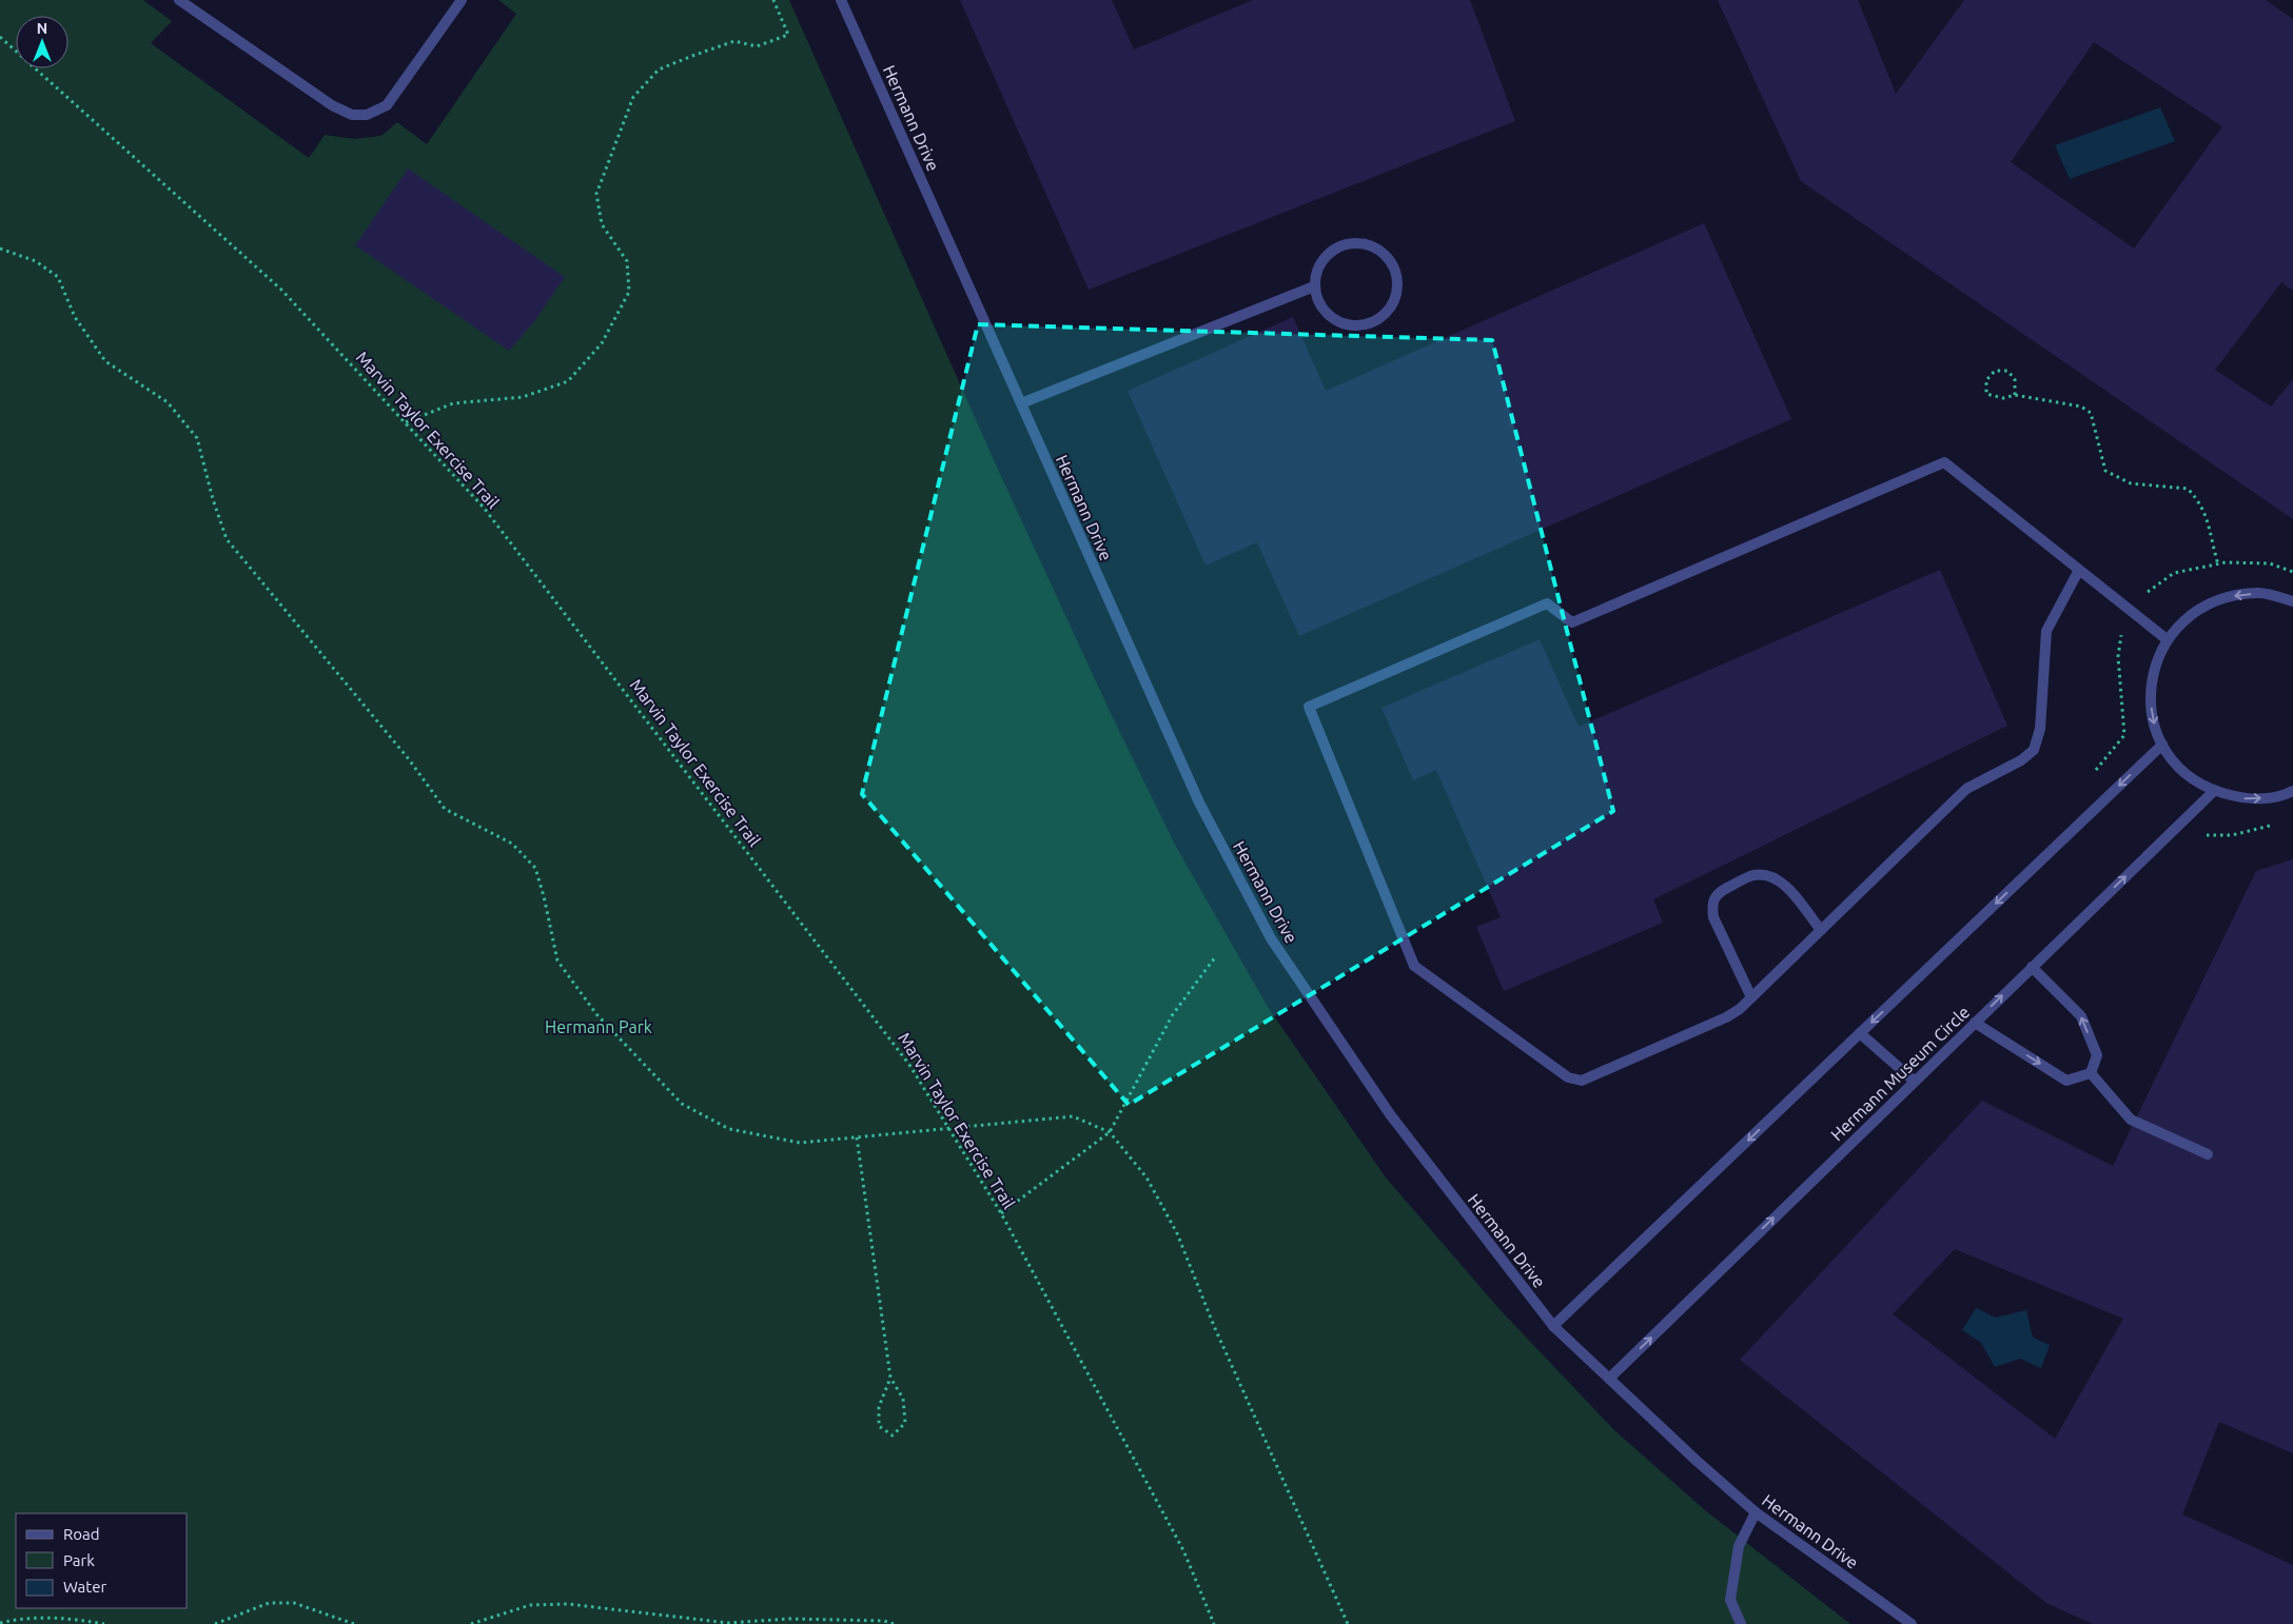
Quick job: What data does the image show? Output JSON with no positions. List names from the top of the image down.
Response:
{
  "streets": {
    "street": ["Hermann Drive", "Hermann Museum Circle"],
    "path": ["Marvin Taylor Exercise Trail"]
  },
  "crossings": [
    ["Hermann Drive", "Hermann Museum Circle"]
  ],
  "parks": ["Hermann Park"],
  "legend": ["Road", "Park", "Water"],
  "north": "top"
}
